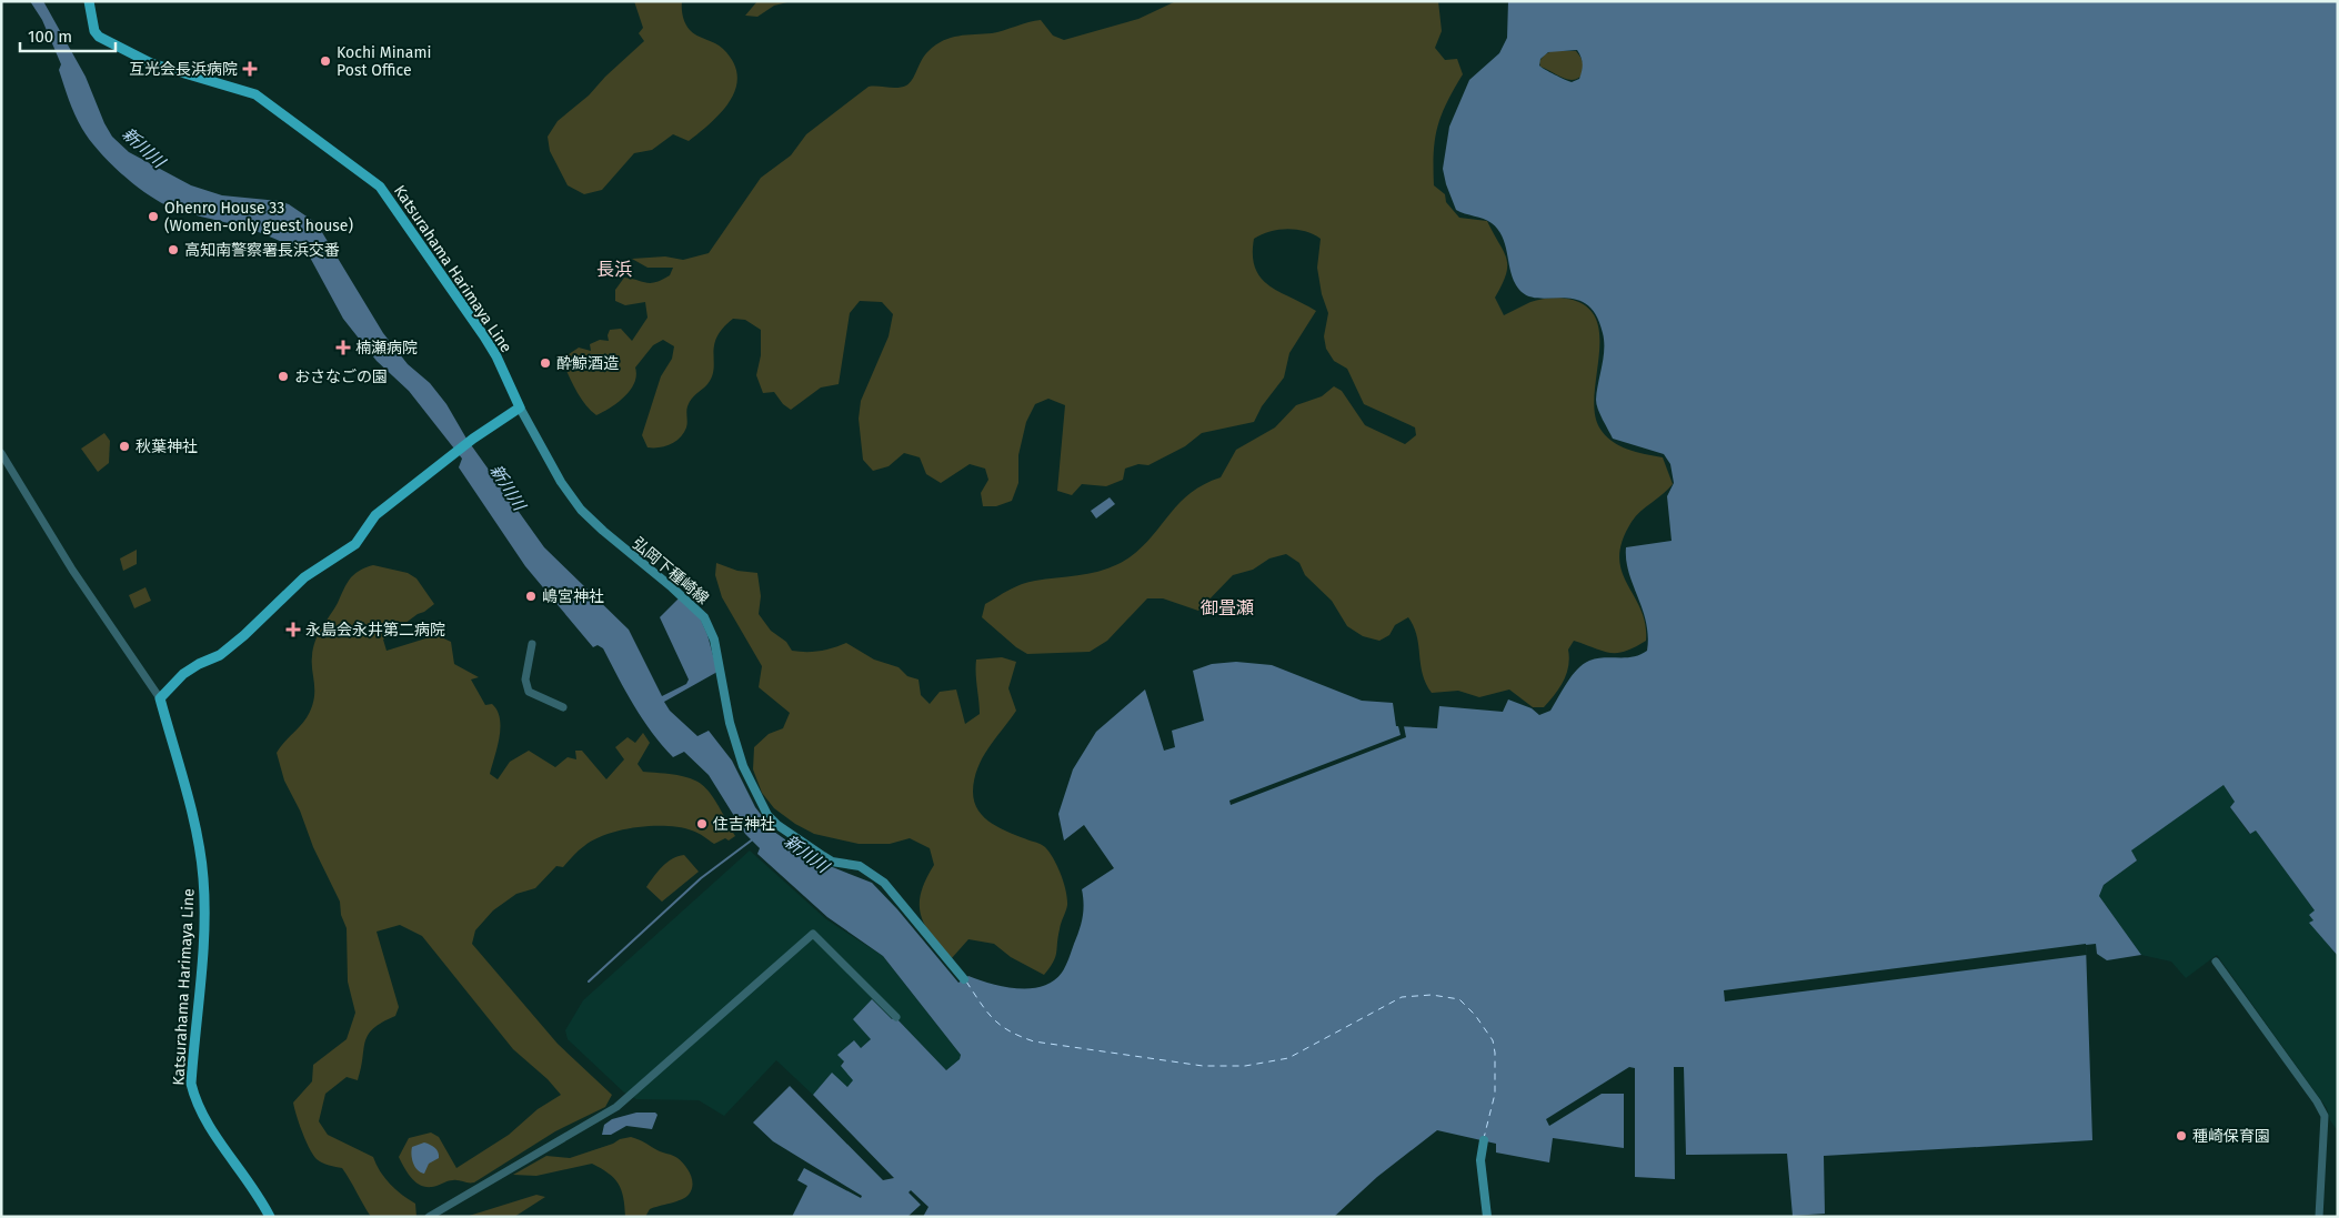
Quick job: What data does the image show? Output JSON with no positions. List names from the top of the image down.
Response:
{
  "streets": {
    "main road": ["Katsurahama Harimaya Line", "弘岡下種崎線"]
  },
  "crossings": [
    ["Katsurahama Harimaya Line", "弘岡下種崎線"]
  ],
  "districts": ["長浜", "御畳瀬"],
  "water": ["新川川"],
  "places": {
    "other": [
      "Kochi Minami Post Office",
      "Ohenro House 33 (Women-only guest house)",
      "高知南警察署長浜交番",
      "酔鯨酒造",
      "おさなごの園",
      "秋葉神社",
      "嶋宮神社",
      "住吉神社",
      "種崎保育園"
    ],
    "health": ["互光会長浜病院", "楠瀬病院", "永島会永井第二病院"]
  },
  "scale_bar": "100 m"
}
